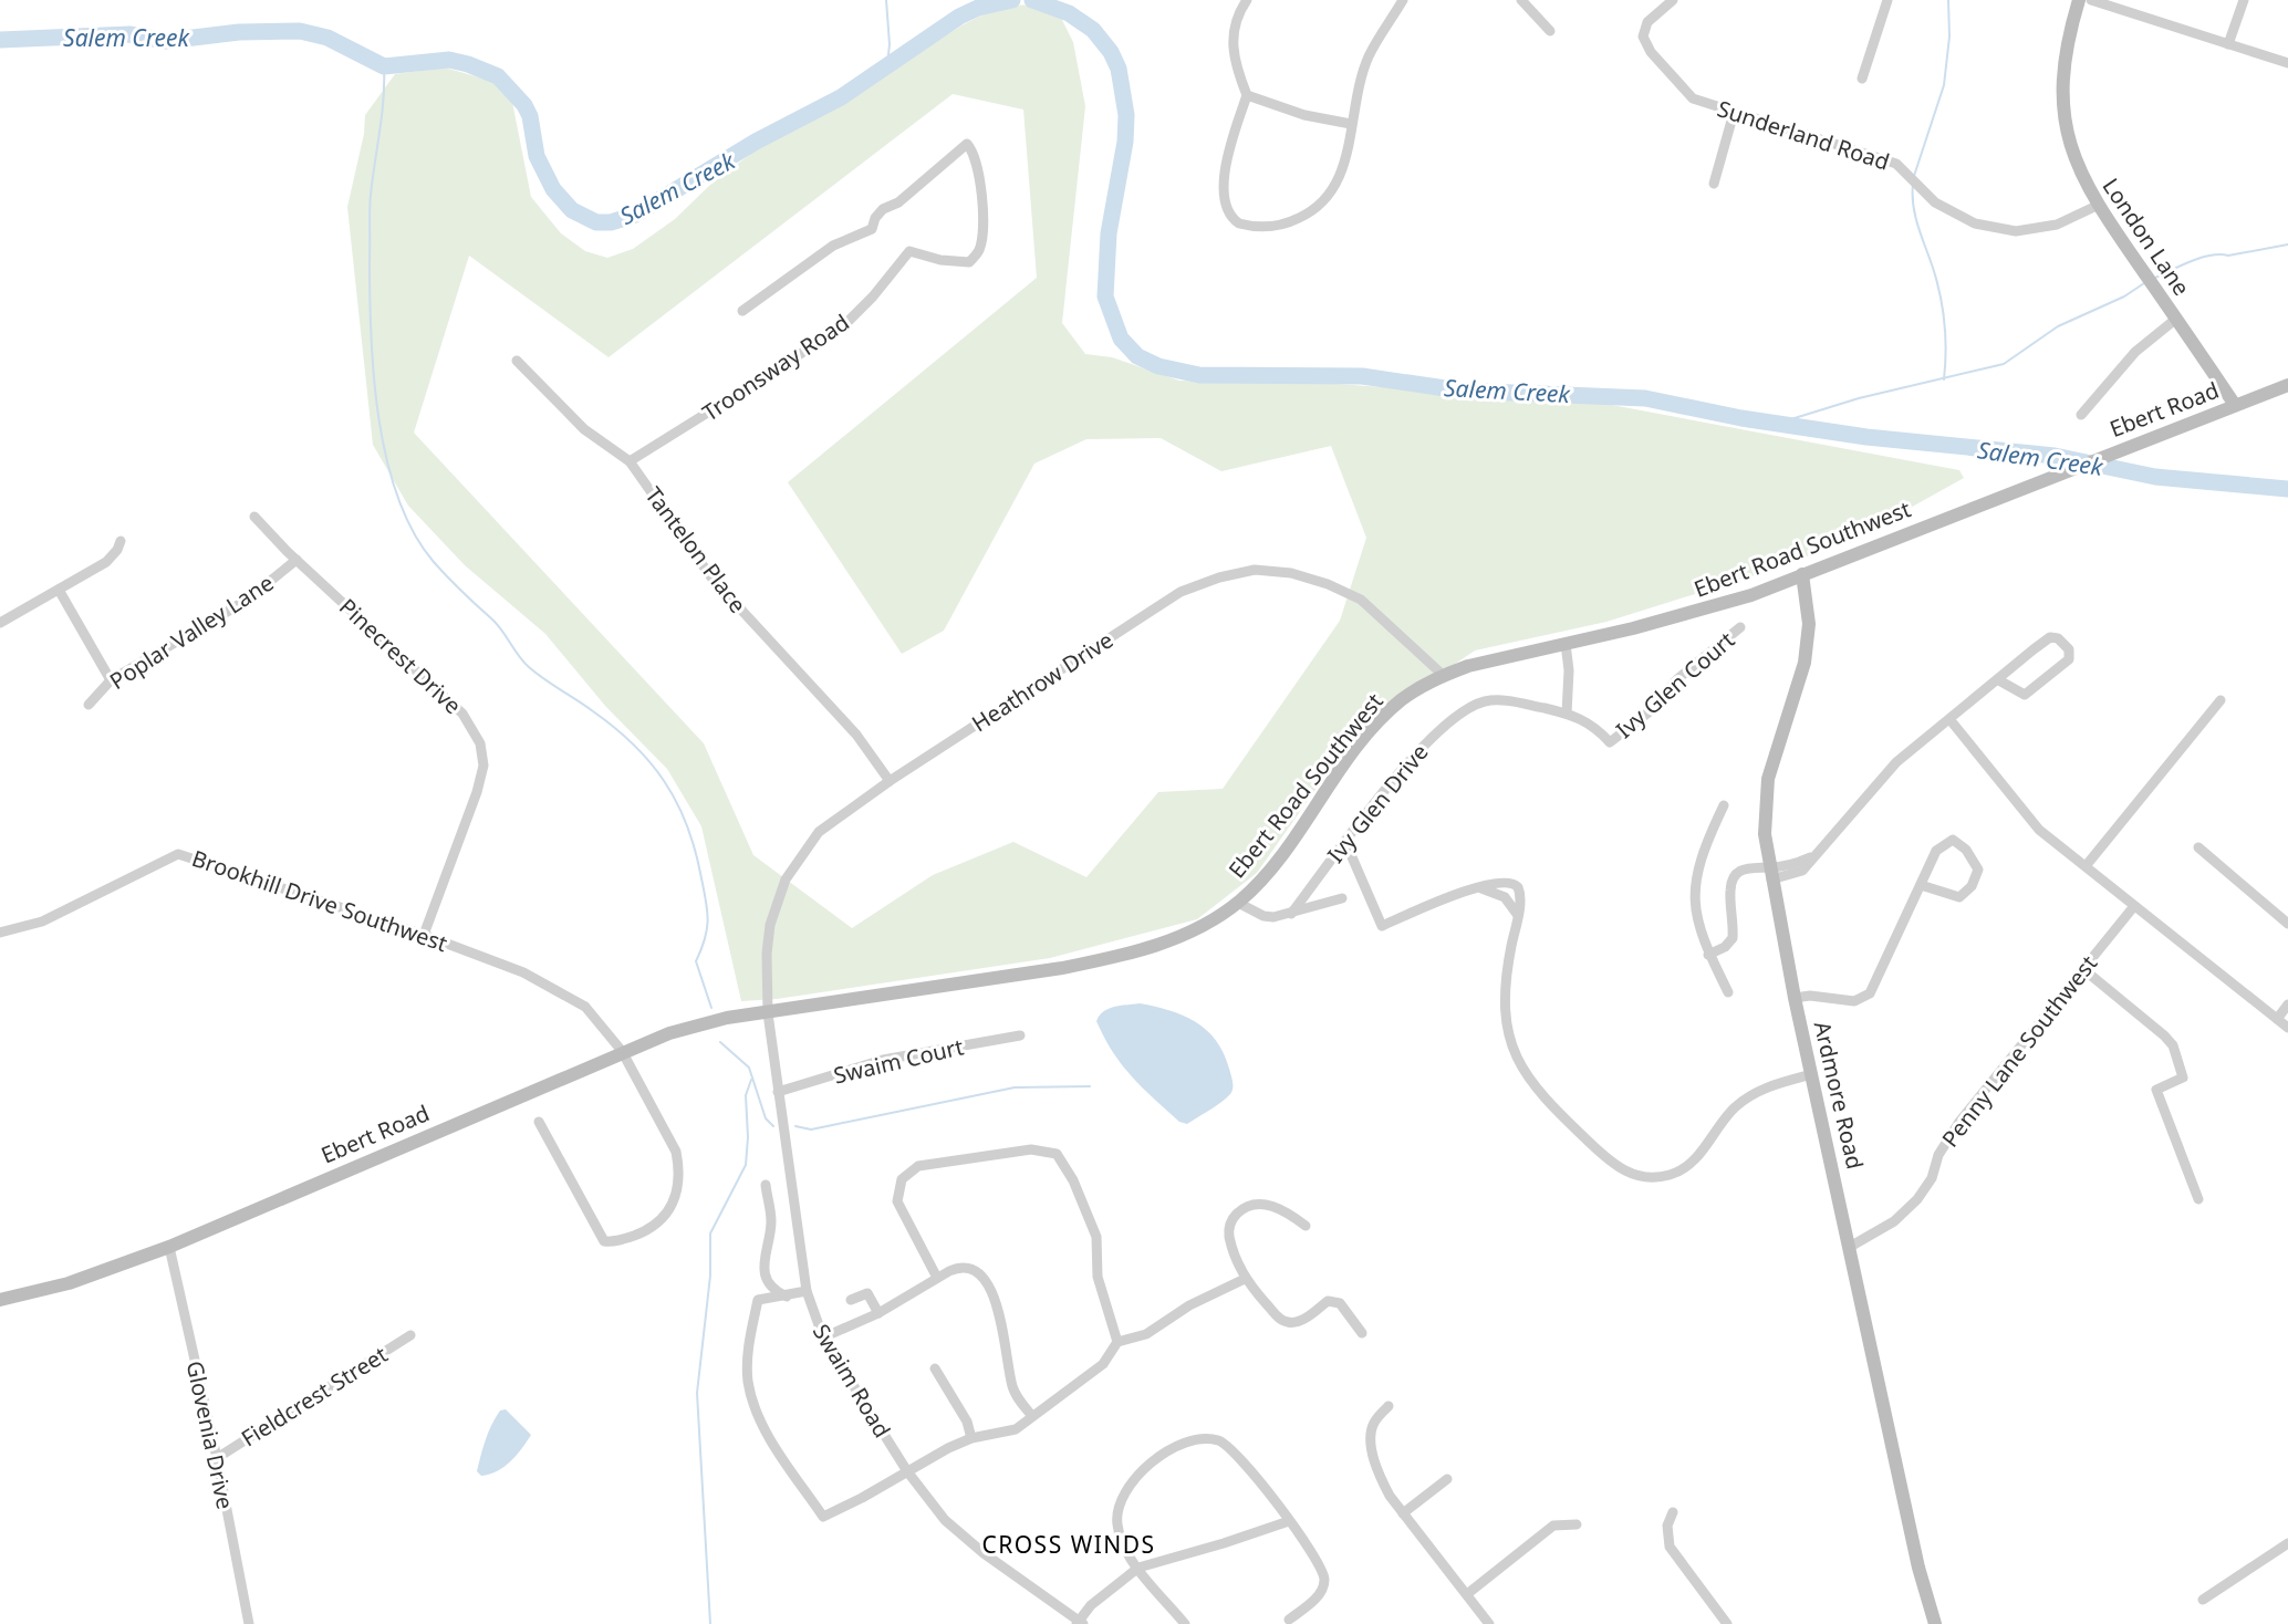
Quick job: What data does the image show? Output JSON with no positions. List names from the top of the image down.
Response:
{
  "streets": {
    "main road": [
      "London Lane",
      "Ebert Road",
      "Ebert Road Southwest",
      "Ardmore Road"
    ],
    "street": [
      "Sunderland Road",
      "Troonsway Road",
      "Tantelon Place",
      "Poplar Valley Lane",
      "Pinecrest Drive",
      "Heathrow Drive",
      "Ivy Glen Court",
      "Ivy Glen Drive",
      "Brookhill Drive Southwest",
      "Penny Lane Southwest",
      "Swaim Court",
      "Swaim Road",
      "Fieldcrest Street",
      "Glovenia Drive"
    ]
  },
  "crossings": [
    ["Sunderland Road", "London Lane"],
    ["London Lane", "Ebert Road"],
    ["Troonsway Road", "Tantelon Place"],
    ["Ebert Road", "Ebert Road Southwest"],
    ["Ebert Road", "Heathrow Drive"],
    ["Ebert Road", "Brookhill Drive Southwest"],
    ["Ebert Road", "Glovenia Drive"],
    ["Ebert Road Southwest", "Heathrow Drive"],
    ["Ebert Road Southwest", "Ardmore Road"],
    ["Tantelon Place", "Heathrow Drive"],
    ["Poplar Valley Lane", "Pinecrest Drive"],
    ["Pinecrest Drive", "Brookhill Drive Southwest"],
    ["Heathrow Drive", "Swaim Road"],
    ["Ivy Glen Court", "Ivy Glen Drive"],
    ["Penny Lane Southwest", "Ardmore Road"],
    ["Swaim Court", "Swaim Road"],
    ["Fieldcrest Street", "Glovenia Drive"]
  ],
  "districts": ["CROSS WINDS"],
  "water": ["Salem Creek"]
}
